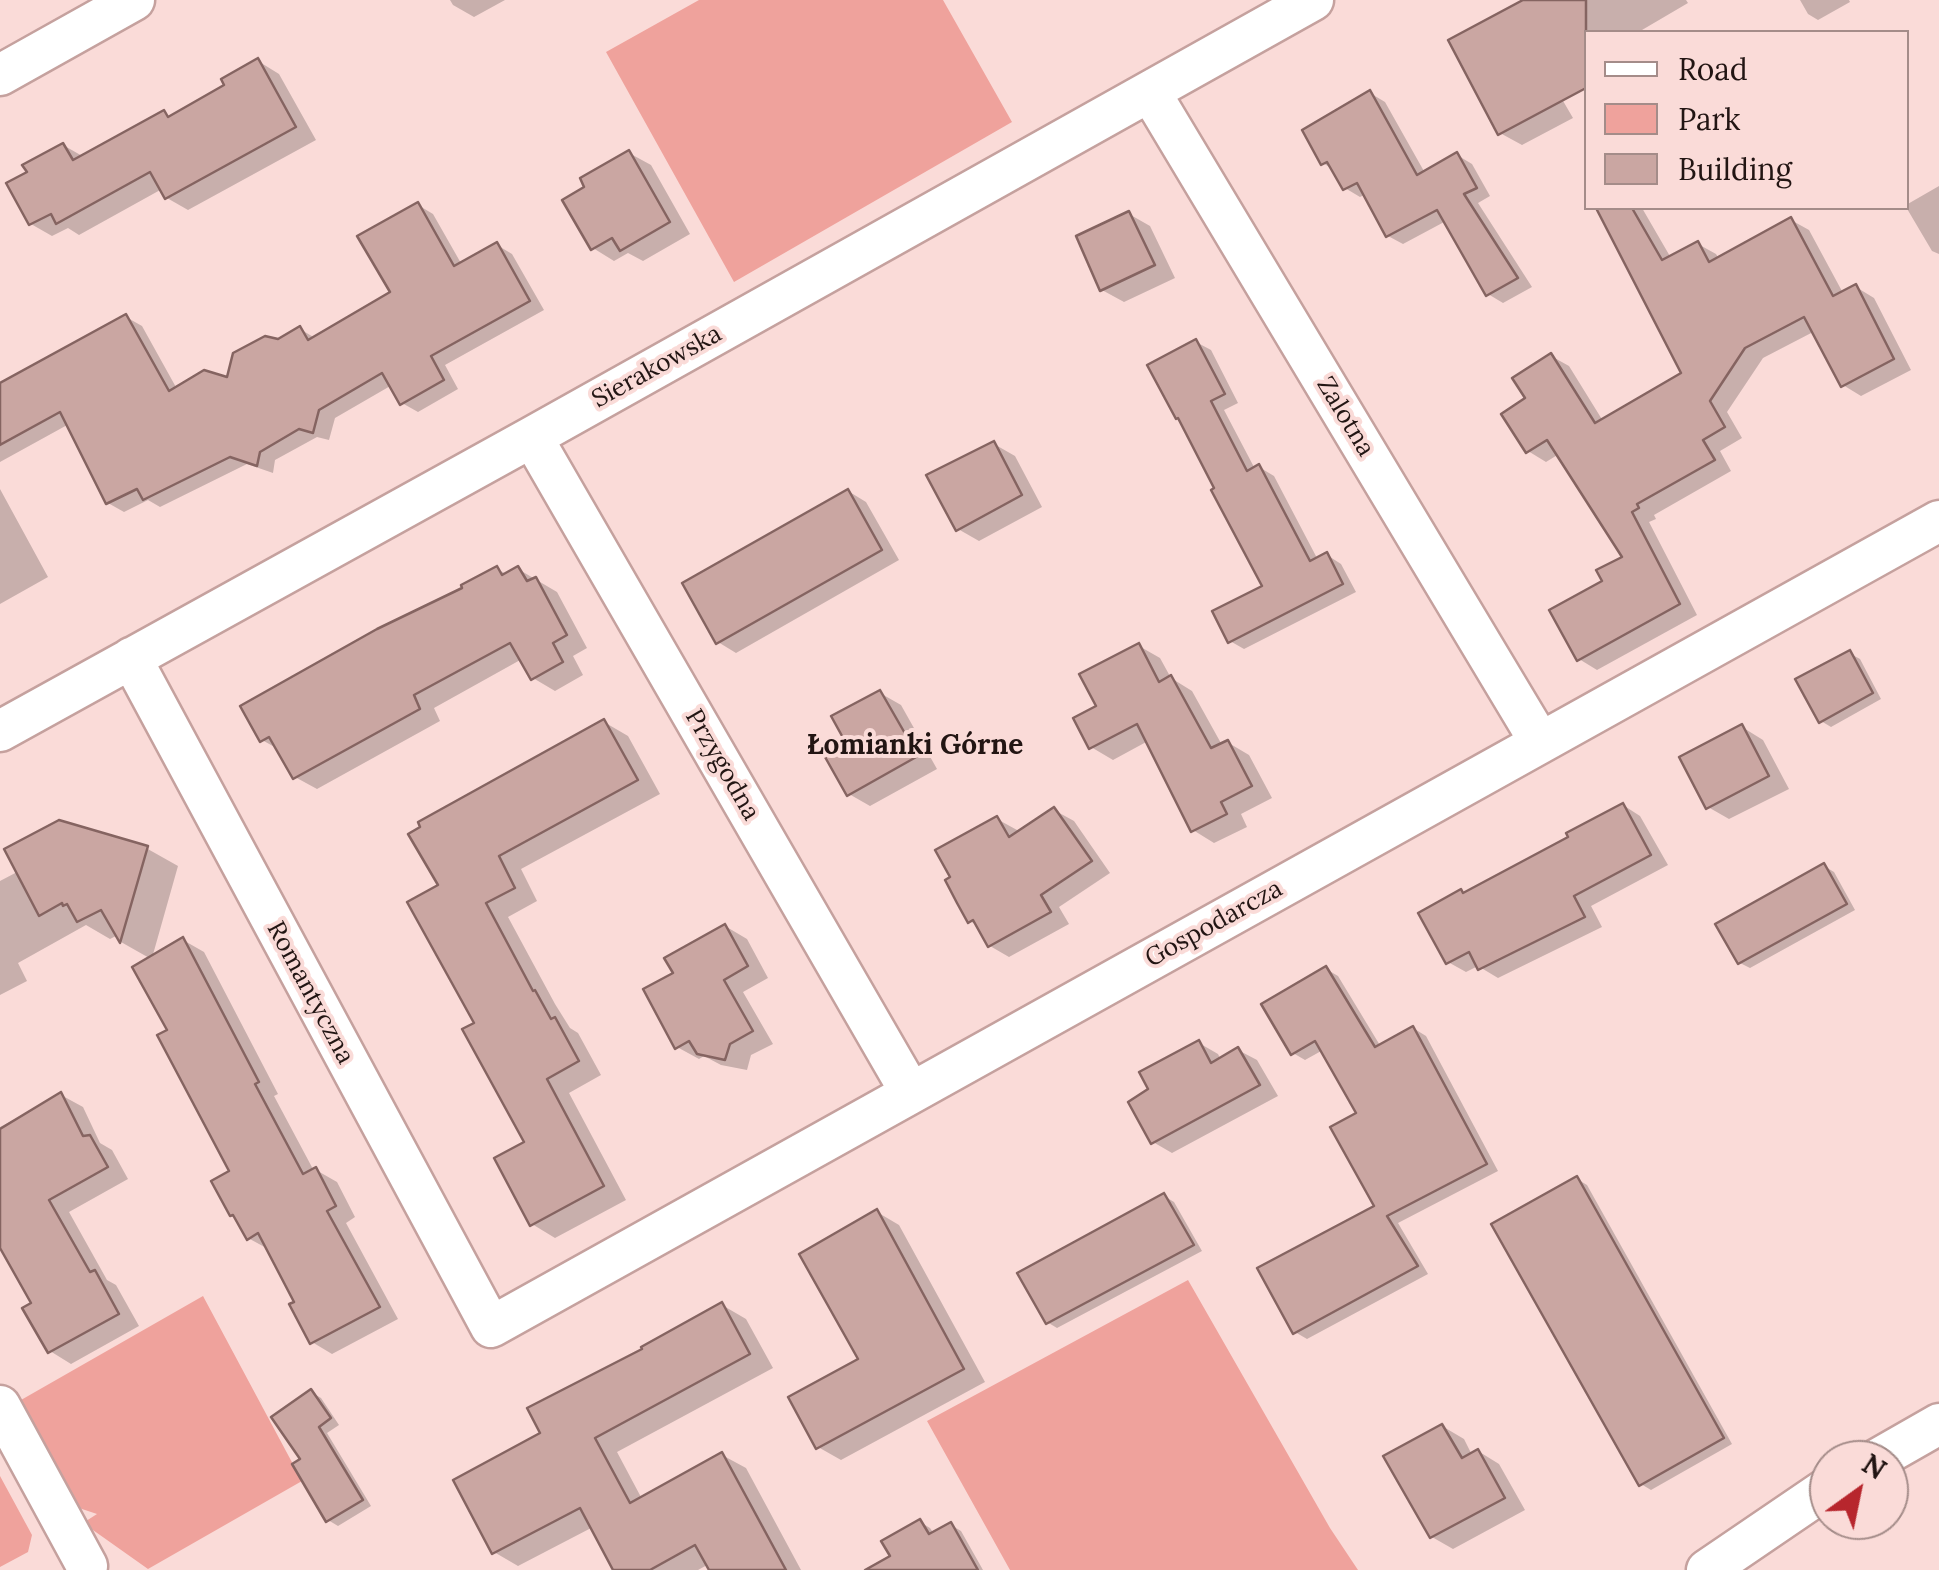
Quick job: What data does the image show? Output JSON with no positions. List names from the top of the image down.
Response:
{
  "streets": {
    "street": [
      "Sierakowska",
      "Zalotna",
      "Przygodna",
      "Gospodarcza",
      "Romantyczna"
    ]
  },
  "crossings": [
    ["Sierakowska", "Zalotna"],
    ["Sierakowska", "Przygodna"],
    ["Sierakowska", "Romantyczna"],
    ["Zalotna", "Gospodarcza"],
    ["Przygodna", "Gospodarcza"],
    ["Gospodarcza", "Romantyczna"]
  ],
  "districts": ["Łomianki Górne"],
  "legend": ["Road", "Park", "Building"],
  "north": "top right"
}
